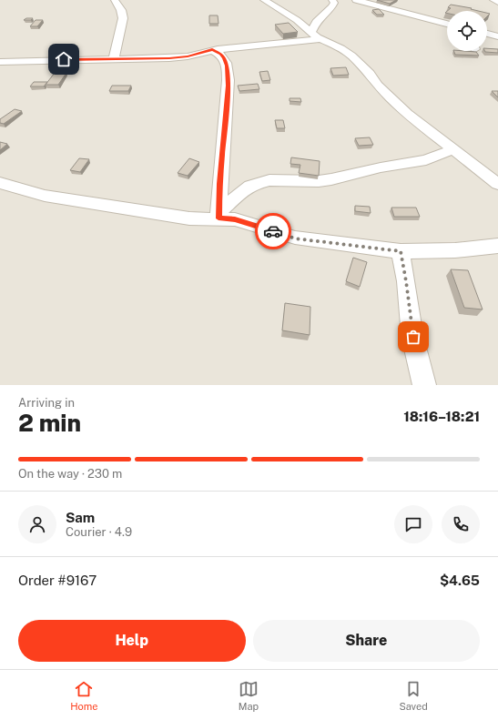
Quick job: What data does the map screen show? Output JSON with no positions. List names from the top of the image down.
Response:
{
  "page": {
    "heading": ["2 min", "Arriving in", "18:16–18:21"],
    "panel": [
      "Sam",
      "Courier · 4.9",
      "Order #9167",
      "$4.65"
    ],
    "bar": "On the way · 230 m",
    "buttons": ["Help", "Share"],
    "tabs": ["Home", "Map", "Saved"]
  }
}
